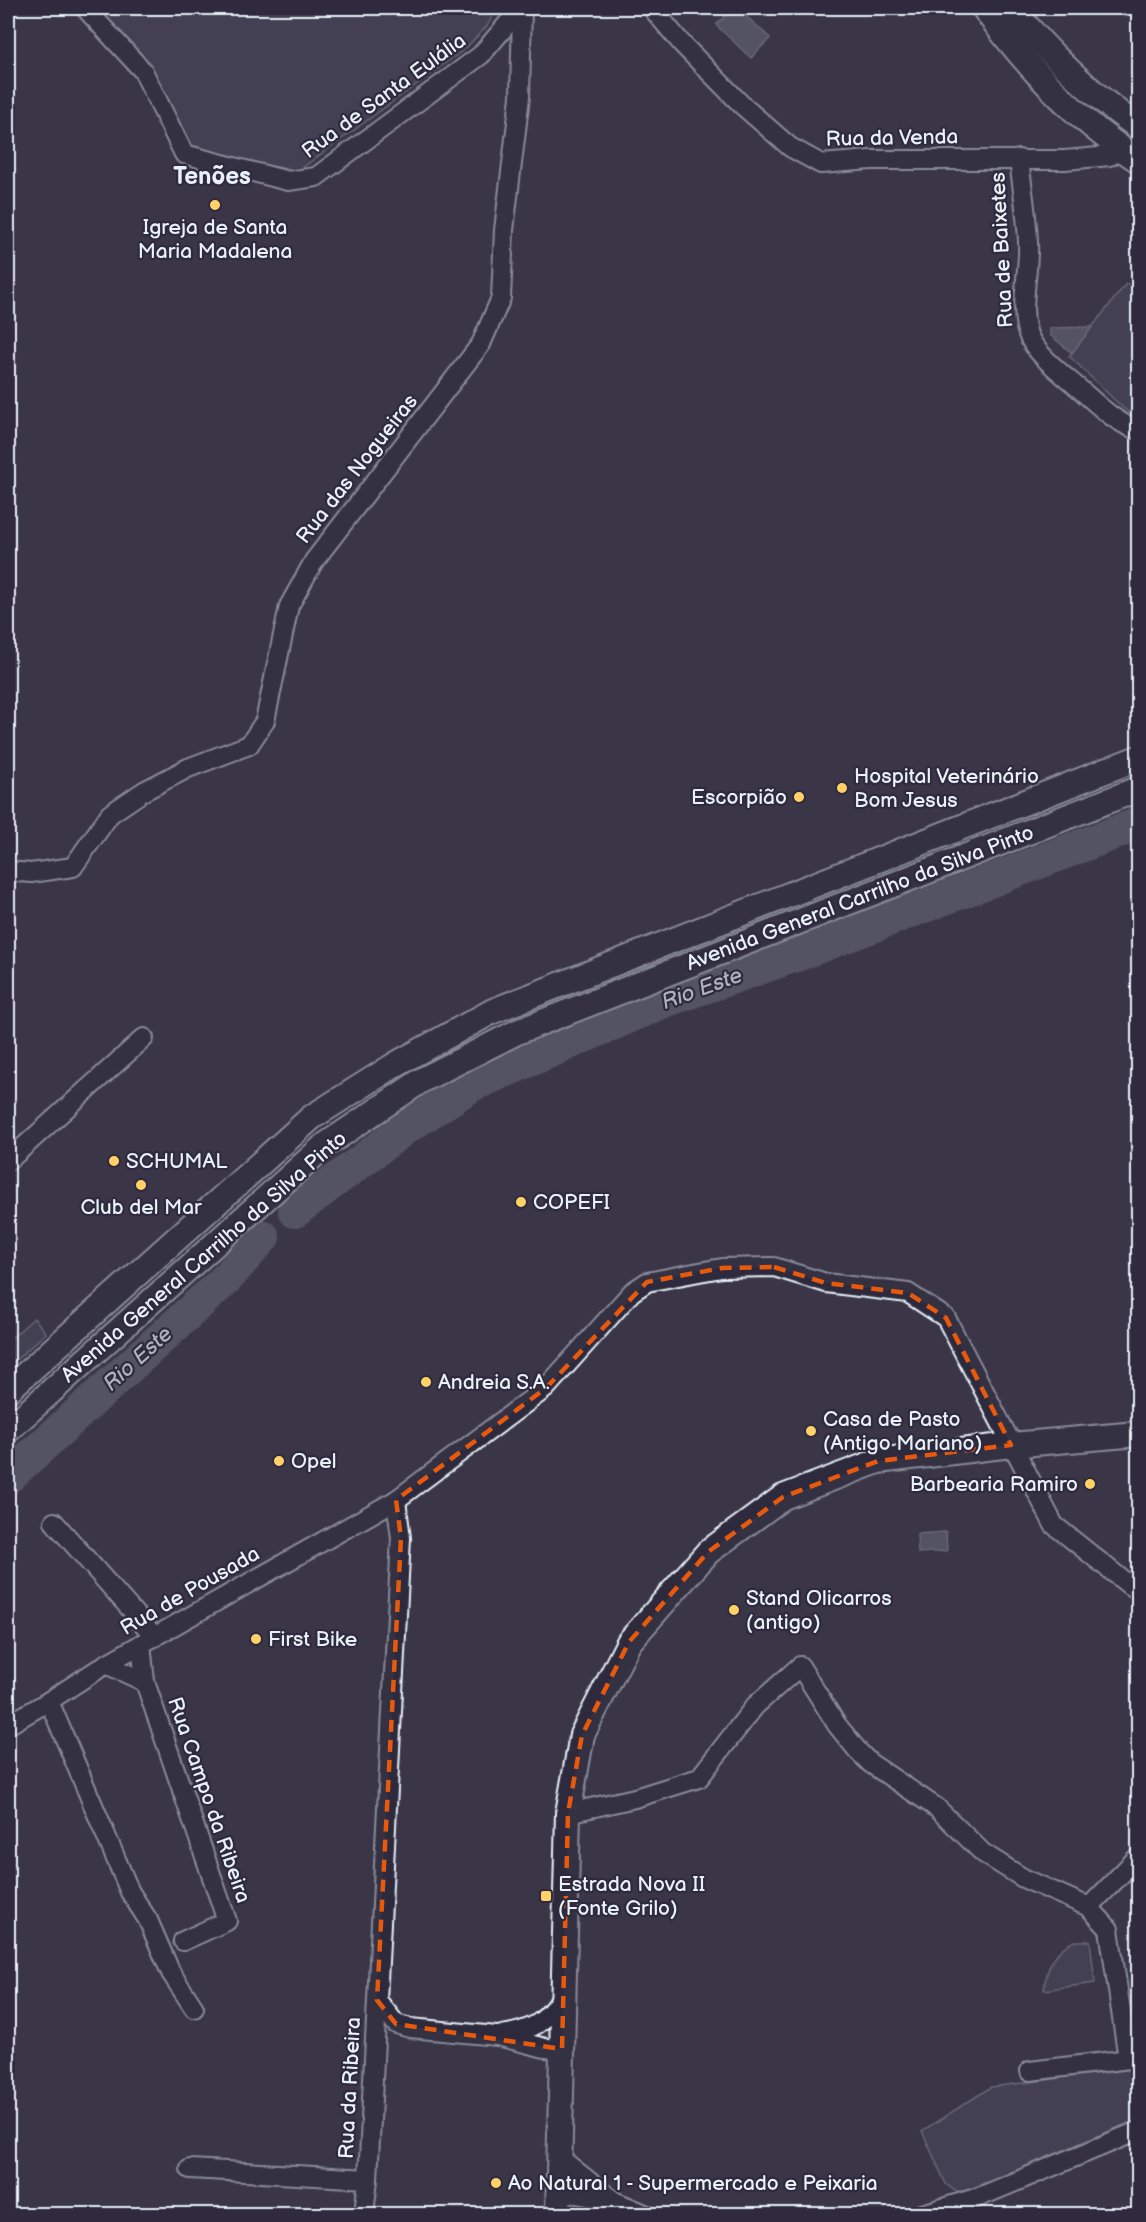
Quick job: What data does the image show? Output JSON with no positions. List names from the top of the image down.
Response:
{
  "streets": {
    "main road": ["Avenida General Carrilho da Silva Pinto"],
    "street": [
      "Rua de Santa Eulália",
      "Rua da Venda",
      "Rua de Baixetes",
      "Rua das Nogueiras",
      "Rua de Pousada",
      "Rua Campo da Ribeira",
      "Rua da Ribeira"
    ]
  },
  "crossings": [
    ["Rua de Santa Eulália", "Rua das Nogueiras"],
    ["Rua da Venda", "Rua de Baixetes"],
    ["Rua de Pousada", "Rua Campo da Ribeira"],
    ["Rua de Pousada", "Rua da Ribeira"]
  ],
  "districts": ["Tenões"],
  "water": ["Rio Este"],
  "places": {
    "other": [
      "Igreja de Santa Maria Madalena",
      "Hospital Veterinário Bom Jesus",
      "Escorpião",
      "SCHUMAL",
      "Club del Mar",
      "COPEFI",
      "Andreia S.A.",
      "Casa de Pasto (Antigo Mariano)",
      "Opel",
      "Barbearia Ramiro",
      "Stand Olicarros (antigo)",
      "First Bike",
      "Ao Natural 1 - Supermercado e Peixaria"
    ],
    "transit": ["Estrada Nova II (Fonte Grilo)"]
  }
}
